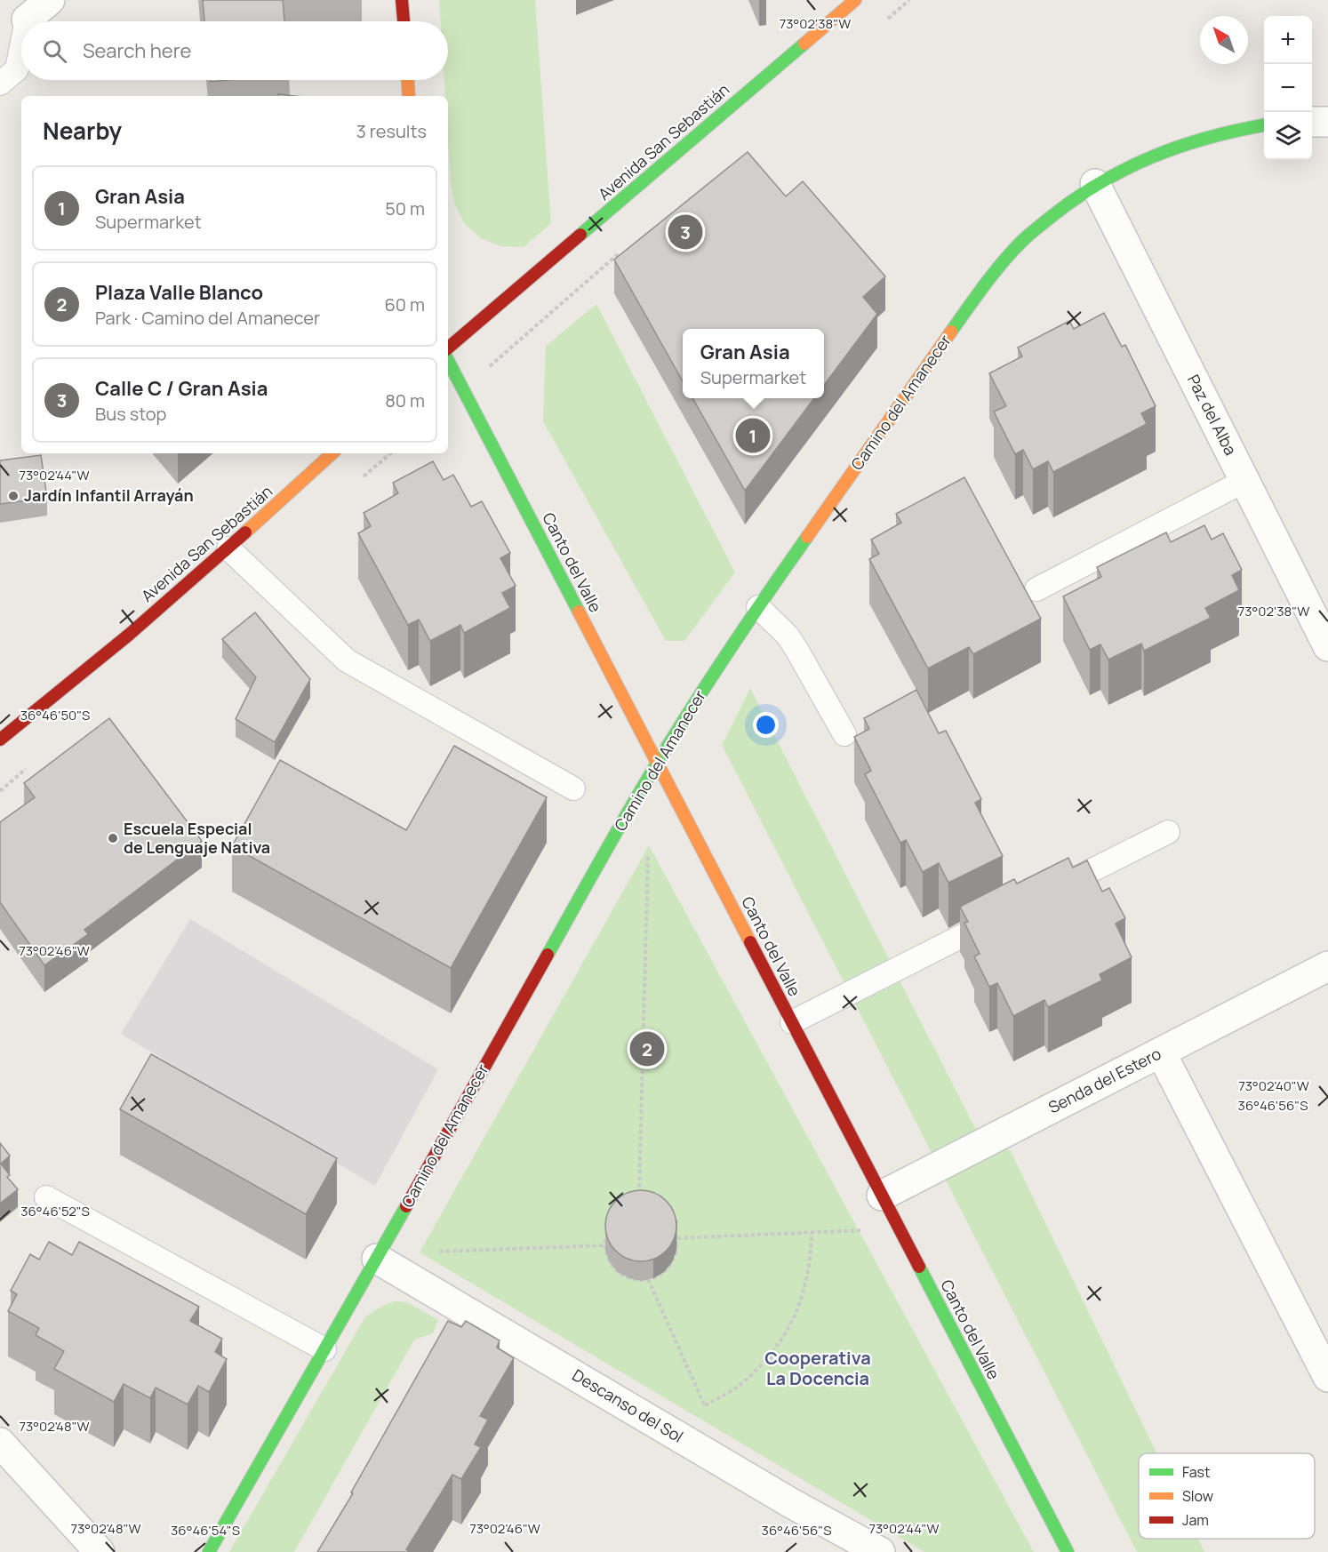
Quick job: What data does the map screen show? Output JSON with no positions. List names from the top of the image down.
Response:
{
  "streets": {
    "street": [
      "Avenida San Sebastián",
      "Camino del Amanecer",
      "Paz del Alba",
      "Canto del Valle",
      "Senda del Estero",
      "Descanso del Sol"
    ]
  },
  "crossings": [
    ["Camino del Amanecer", "Paz del Alba"],
    ["Camino del Amanecer", "Canto del Valle"],
    ["Camino del Amanecer", "Descanso del Sol"],
    ["Canto del Valle", "Senda del Estero"]
  ],
  "districts": ["Cooperativa La Docencia"],
  "places": ["Jardín Infantil Arrayán", "Escuela Especial de Lenguaje Nativa"],
  "legend": ["Fast", "Slow", "Jam"],
  "north": "top left",
  "page": {
    "map_buttons": ["+", "−"],
    "search": "Search here",
    "heading": ["Nearby", "3 results"],
    "list": [
      {
        "mark": "1",
        "name": "Gran Asia",
        "note": "Supermarket",
        "value": "50 m"
      },
      {
        "mark": "2",
        "name": "Plaza Valle Blanco",
        "note": "Park · Camino del Amanecer",
        "value": "60 m"
      },
      {
        "mark": "3",
        "name": "Calle C / Gran Asia",
        "note": "Bus stop",
        "value": "80 m"
      }
    ],
    "pins": ["3", "1", "2"],
    "popup": ["Gran Asia", "Supermarket"]
  },
  "coordinates": [
    "73°02'38\"W",
    "73°02'44\"W",
    "36°46'50\"S",
    "73°02'46\"W",
    "73°02'40\"W",
    "36°46'56\"S",
    "36°46'52\"S",
    "73°02'48\"W",
    "36°46'54\"S"
  ]
}
